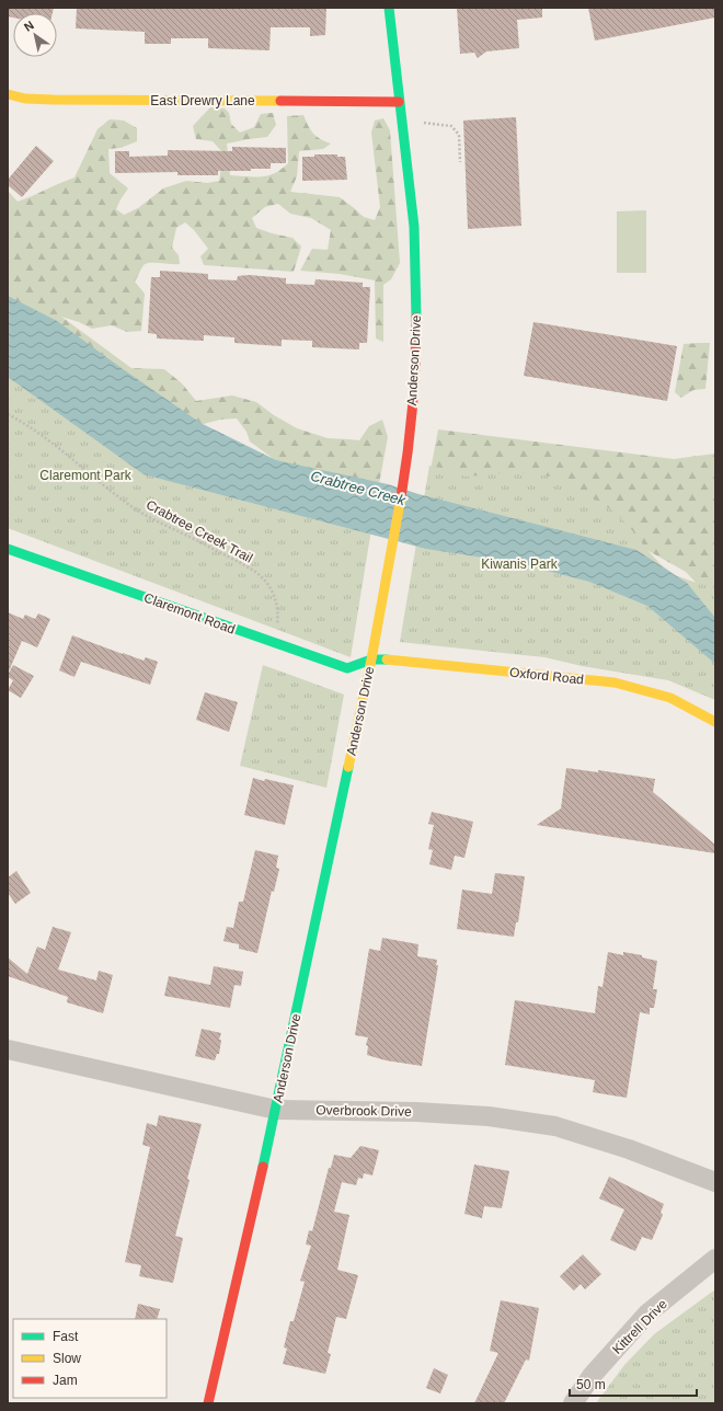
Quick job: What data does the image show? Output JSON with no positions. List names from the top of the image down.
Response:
{
  "streets": {
    "street": [
      "East Drewry Lane",
      "Anderson Drive",
      "Claremont Road",
      "Oxford Road",
      "Overbrook Drive",
      "Kittrell Drive"
    ],
    "path": ["Crabtree Creek Trail"]
  },
  "crossings": [
    ["East Drewry Lane", "Anderson Drive"],
    ["Anderson Drive", "Claremont Road"],
    ["Anderson Drive", "Oxford Road"],
    ["Anderson Drive", "Overbrook Drive"],
    ["Crabtree Creek Trail", "Claremont Road"],
    ["Claremont Road", "Oxford Road"]
  ],
  "water": ["Crabtree Creek"],
  "parks": ["Claremont Park", "Kiwanis Park"],
  "legend": ["Fast", "Slow", "Jam"],
  "scale_bar": "50 m",
  "north": "top left"
}
